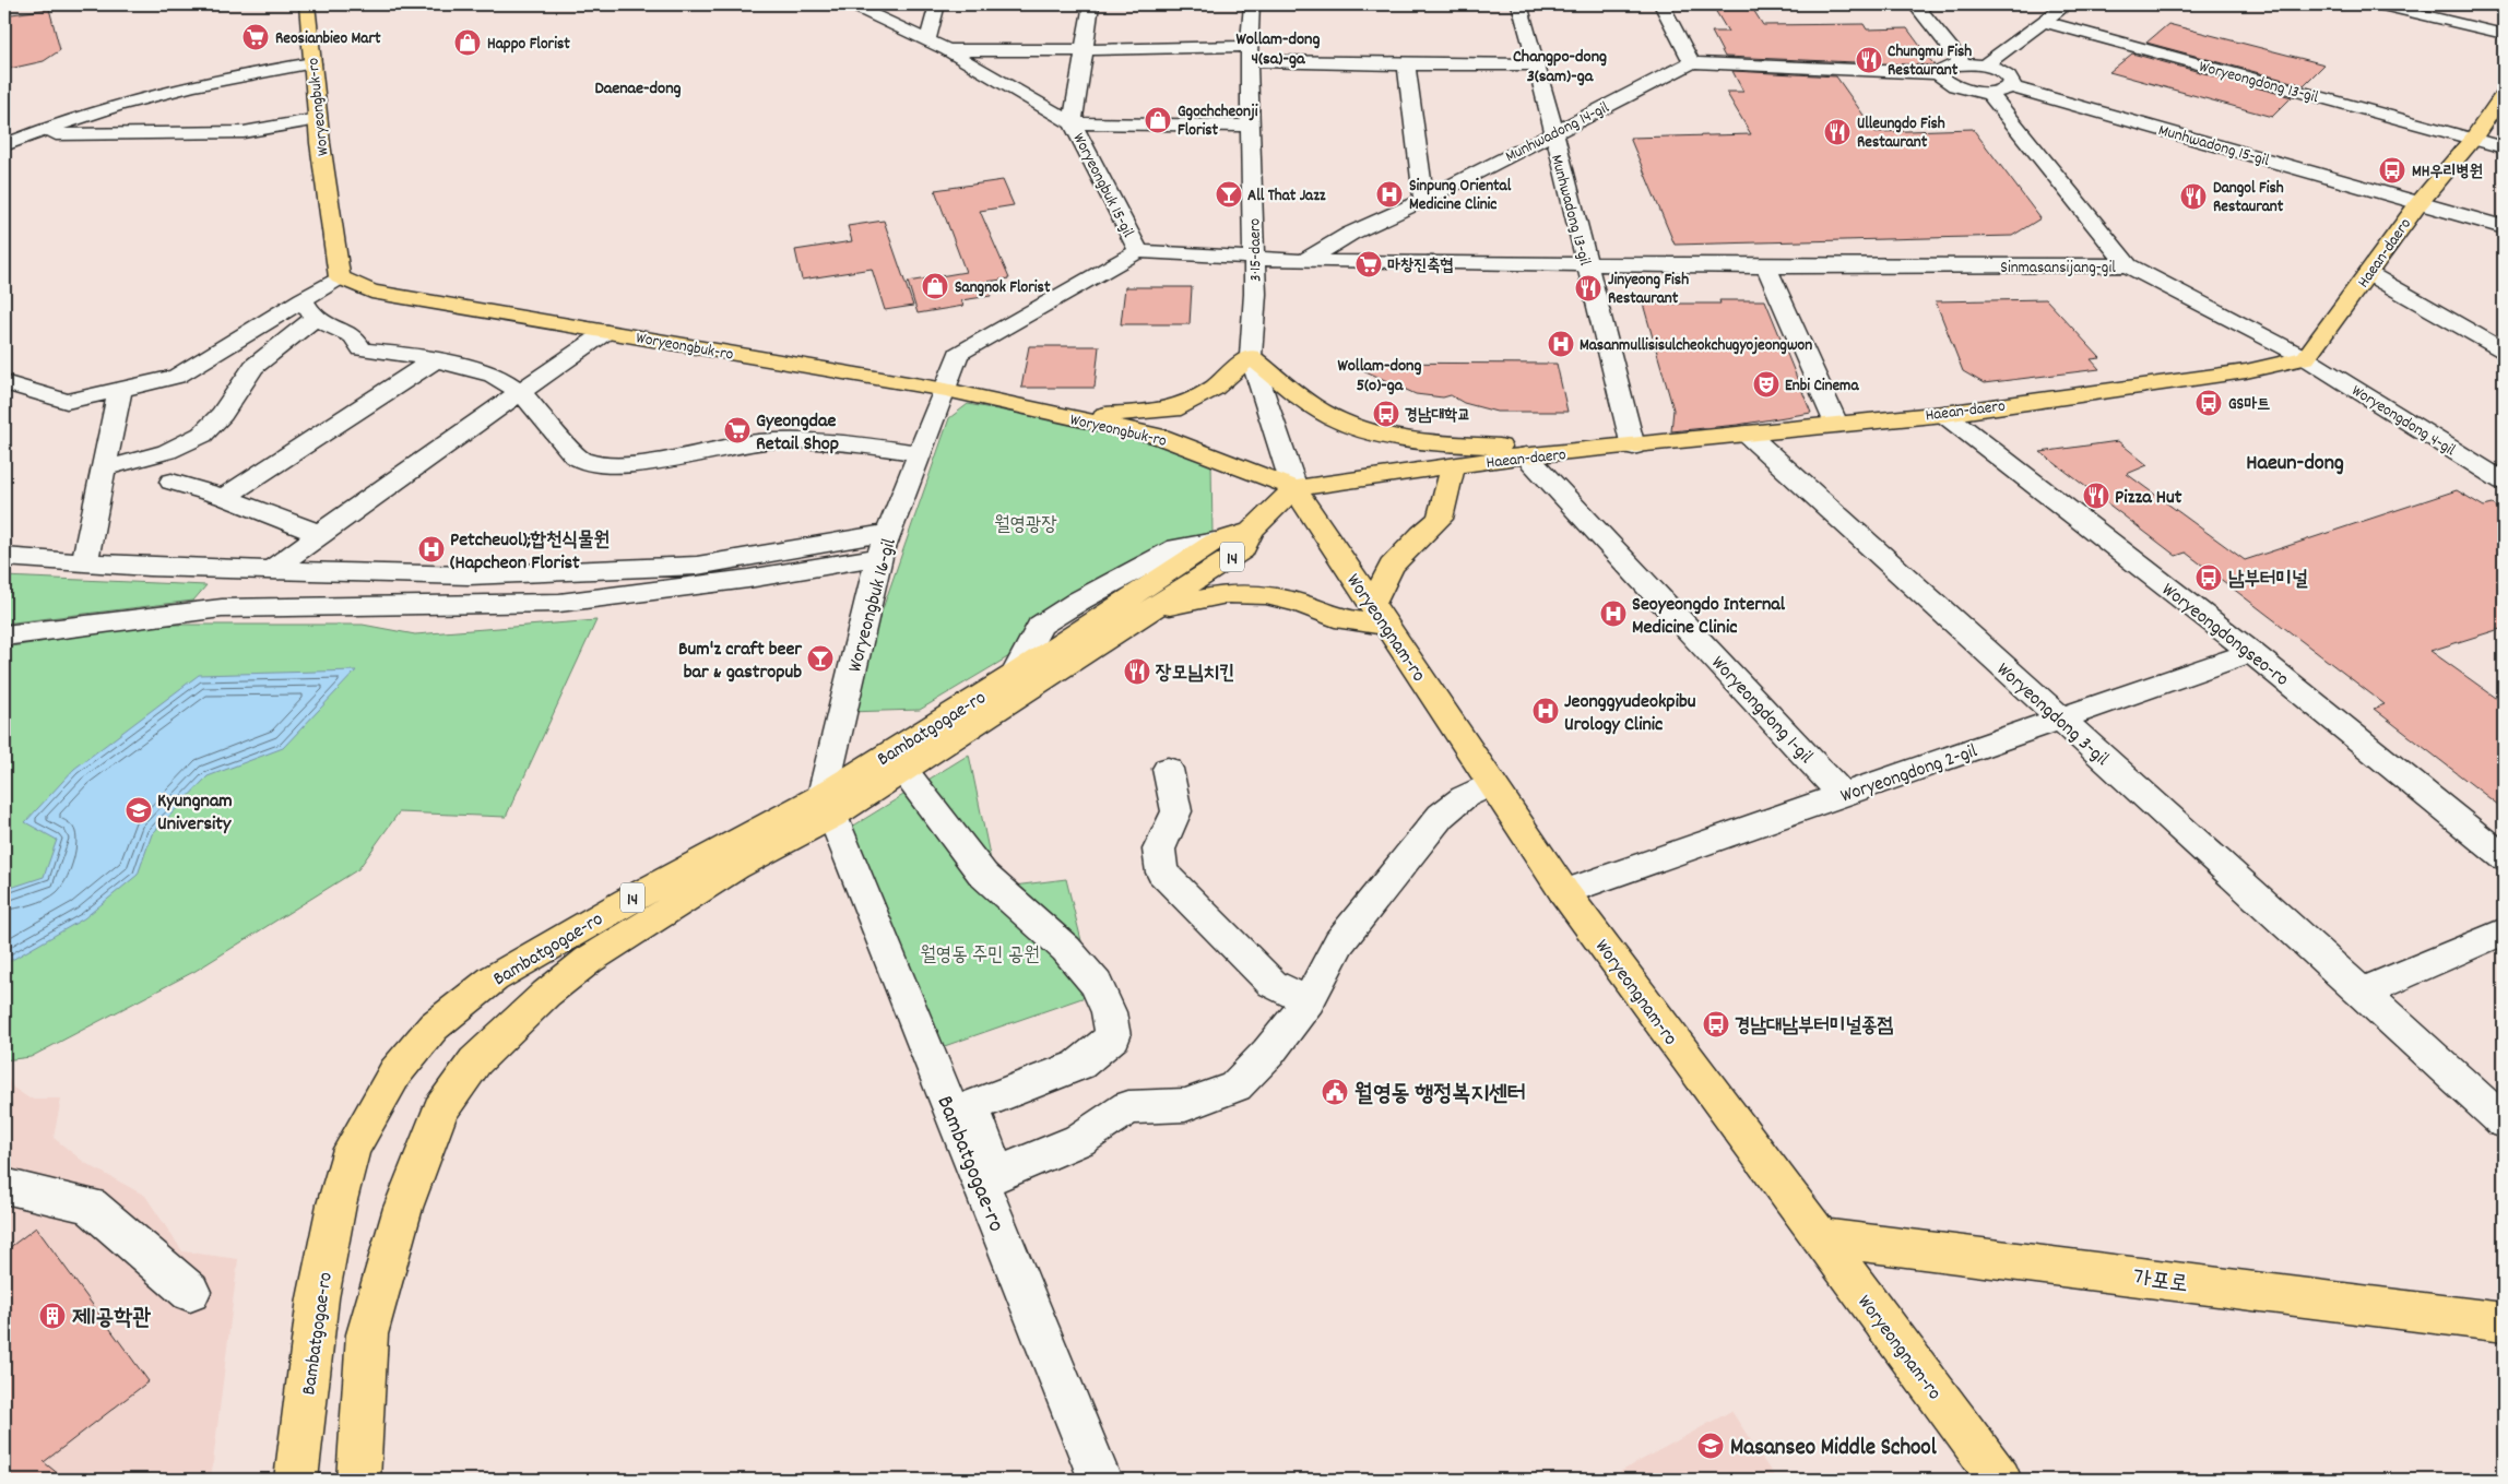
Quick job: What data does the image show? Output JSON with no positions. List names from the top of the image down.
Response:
{
  "streets": {
    "main road": [
      "Woryeongbuk-ro",
      "Haean-daero",
      "14",
      "Woryeongnam-ro",
      "Bambatgogae-ro",
      "가포로"
    ],
    "street": [
      "Woryeongdong 13-gil",
      "Munhwadong 14-gil",
      "Munhwadong 15-gil",
      "Woryeongbuk 15-gil",
      "Munhwadong 13-gil",
      "3·15-daero",
      "Sinmasansijang-gil",
      "Woryeongdong 4-gil",
      "Woryeongbuk 16-gil",
      "Woryeongdongseo-ro",
      "Woryeongdong 1-gil",
      "Woryeongdong 3-gil",
      "Woryeongdong 2-gil"
    ]
  },
  "crossings": [
    ["Woryeongdong 13-gil", "Haean-daero"],
    ["Woryeongbuk-ro", "Woryeongbuk 15-gil"],
    ["Woryeongbuk-ro", "3·15-daero"],
    ["Woryeongbuk-ro", "Haean-daero"],
    ["Woryeongbuk-ro", "Woryeongbuk 16-gil"],
    ["Woryeongbuk-ro", "Woryeongnam-ro"],
    ["Woryeongbuk-ro", "Bambatgogae-ro"],
    ["Munhwadong 14-gil", "Munhwadong 13-gil"],
    ["Munhwadong 14-gil", "Sinmasansijang-gil"],
    ["Munhwadong 15-gil", "Haean-daero"],
    ["Woryeongbuk 15-gil", "Sinmasansijang-gil"],
    ["Woryeongbuk 15-gil", "Woryeongbuk 16-gil"],
    ["Munhwadong 13-gil", "Haean-daero"],
    ["Munhwadong 13-gil", "Sinmasansijang-gil"],
    ["3·15-daero", "Haean-daero"],
    ["3·15-daero", "Sinmasansijang-gil"],
    ["3·15-daero", "Woryeongnam-ro"],
    ["3·15-daero", "Bambatgogae-ro"],
    ["Haean-daero", "Woryeongdong 4-gil"],
    ["Haean-daero", "Woryeongnam-ro"],
    ["Haean-daero", "Woryeongdongseo-ro"],
    ["Haean-daero", "Woryeongdong 1-gil"],
    ["Haean-daero", "Woryeongdong 3-gil"],
    ["Haean-daero", "Bambatgogae-ro"],
    ["Sinmasansijang-gil", "Woryeongdong 4-gil"],
    ["Woryeongbuk 16-gil", "Bambatgogae-ro"],
    ["Woryeongnam-ro", "Bambatgogae-ro"],
    ["Woryeongnam-ro", "Woryeongdong 2-gil"],
    ["Woryeongnam-ro", "가포로"],
    ["Woryeongdongseo-ro", "Woryeongdong 2-gil"],
    ["Woryeongdong 1-gil", "Woryeongdong 2-gil"],
    ["Woryeongdong 3-gil", "Woryeongdong 2-gil"]
  ],
  "districts": [
    "Wollam-dong 4(sa)-ga",
    "Changpo-dong 3(sam)-ga",
    "Daenae-dong",
    "Wollam-dong 5(o)-ga",
    "Haeun-dong"
  ],
  "parks": ["월영광장", "월영동 주민 공원"],
  "places": {
    "supermarket": ["Reosianbieo Mart", "마창진축협", "Gyeongdae Retail Shop"],
    "shop": ["Happo Florist", "Ggochcheonji Florist", "Sangnok Florist"],
    "restaurant": [
      "Chungmu Fish Restaurant",
      "Ulleungdo Fish Restaurant",
      "Dangol Fish Restaurant",
      "Jinyeong Fish Restaurant",
      "Pizza Hut",
      "장모님치킨"
    ],
    "bus stop": [
      "MH우리병원",
      "GS마트",
      "경남대학교",
      "남부터미널",
      "경남대남부터미널종점"
    ],
    "bar": ["All That Jazz", "Bum'z craft beer bar & gastropub"],
    "hospital": [
      "Sinpung Oriental Medicine Clinic",
      "Masanmullisisulcheokchugyojeongwon",
      "Petcheuol);합천식물원 (Hapcheon Florist",
      "Seoyeongdo Internal Medicine Clinic",
      "Jeonggyudeokpibu Urology Clinic"
    ],
    "theatre": ["Enbi Cinema"],
    "school or university": ["Kyungnam University", "Masanseo Middle School"],
    "public building": ["월영동 행정복지센터"],
    "building": ["제1공학관"]
  }
}
